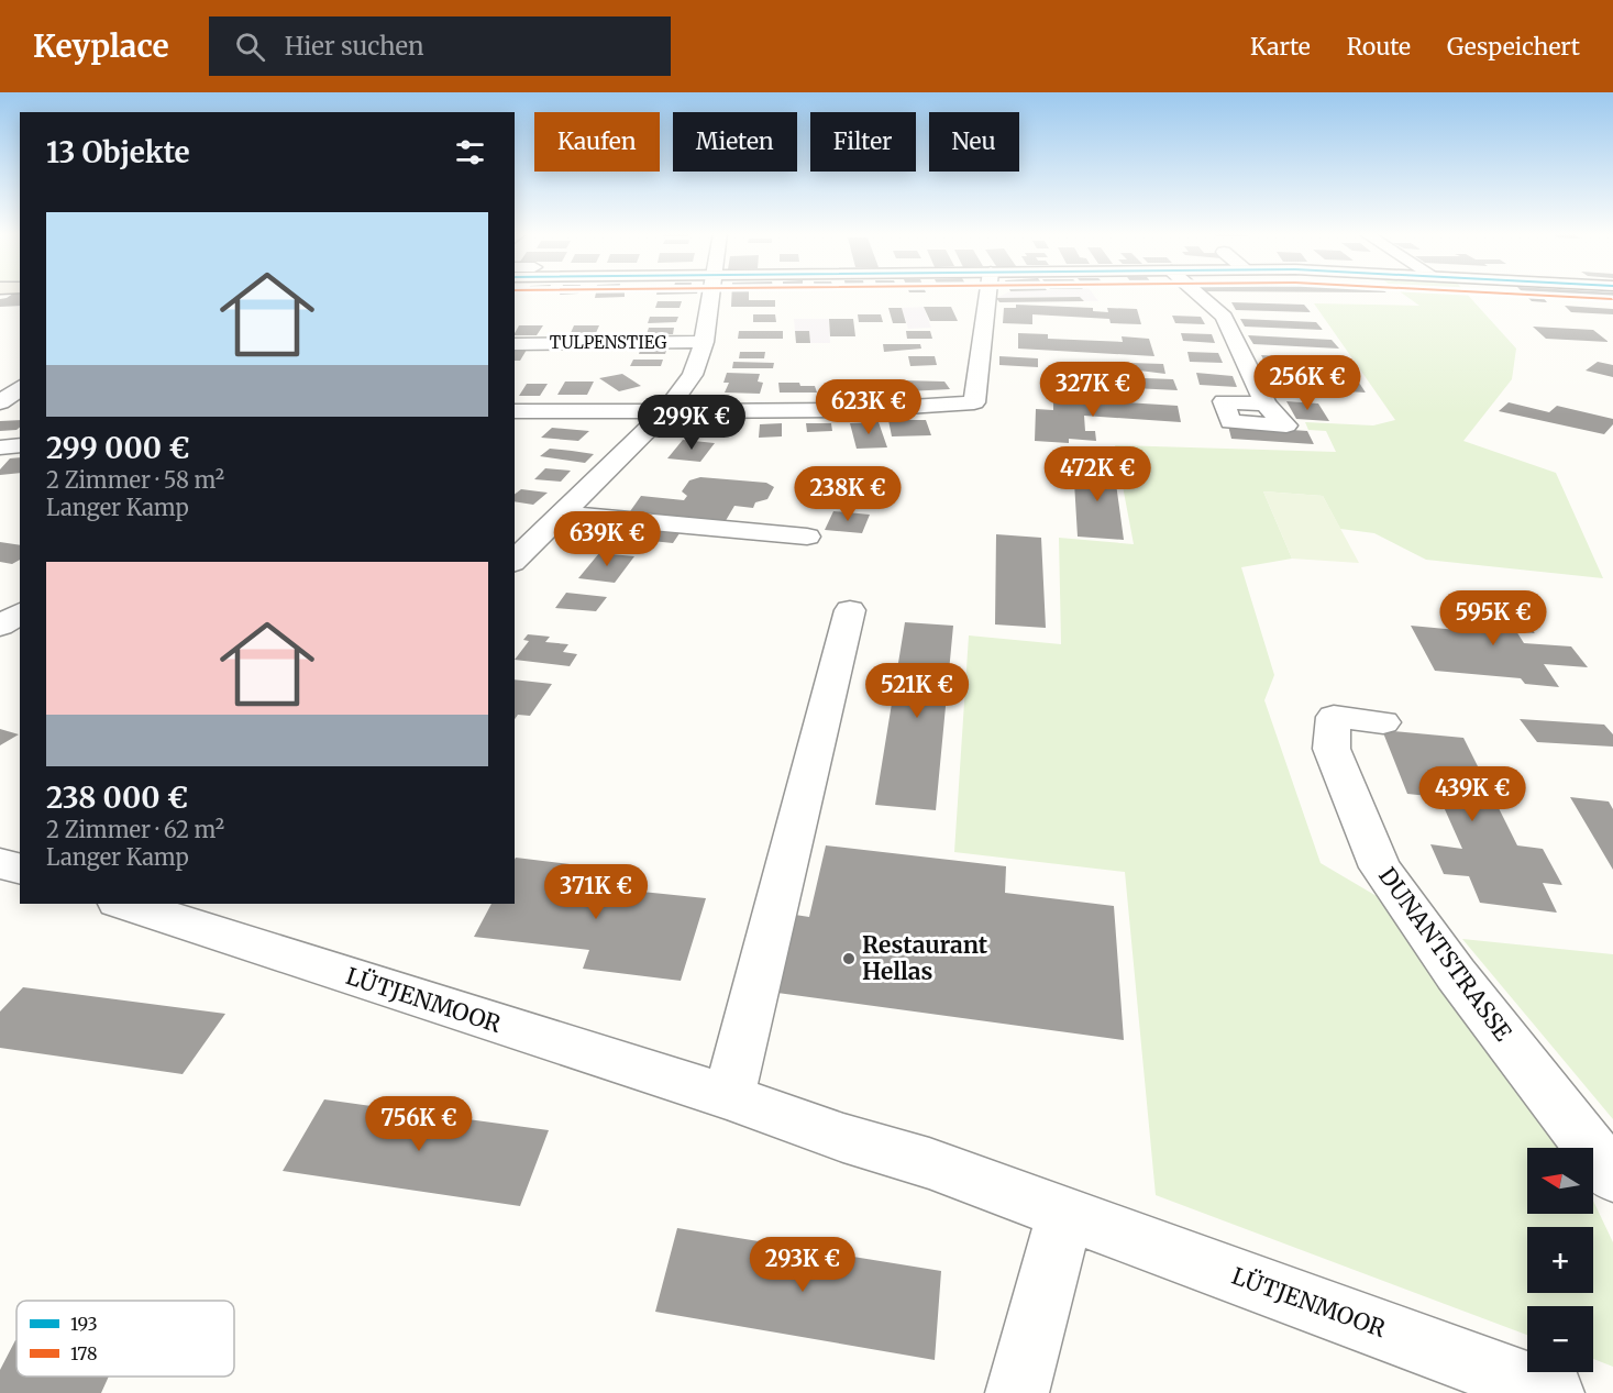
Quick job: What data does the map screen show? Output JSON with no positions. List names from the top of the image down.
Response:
{
  "streets": {
    "street": ["TULPENSTIEG", "DUNANTSTRASSE", "LÜTJENMOOR"]
  },
  "places": ["Restaurant Hellas"],
  "lines": ["transit line 178"],
  "legend": ["193", "178"],
  "north": "left",
  "page": {
    "header": "Keyplace",
    "search": "Hier suchen",
    "nav": ["Karte", "Route", "Gespeichert"],
    "chip": [
      "Kaufen",
      "Mieten",
      "Filter",
      "Neu"
    ],
    "heading": "13 Objekte",
    "list": [
      {
        "name": "299 000 €",
        "note": "2 Zimmer · 58 m² · Langer Kamp"
      },
      {
        "name": "238 000 €",
        "note": "2 Zimmer · 62 m² · Langer Kamp"
      }
    ],
    "price": [
      "256K €",
      "327K €",
      "623K €",
      "299K €",
      "472K €",
      "238K €",
      "639K €",
      "595K €",
      "521K €",
      "439K €",
      "371K €",
      "756K €",
      "293K €"
    ],
    "map_buttons": ["+", "−"]
  }
}
